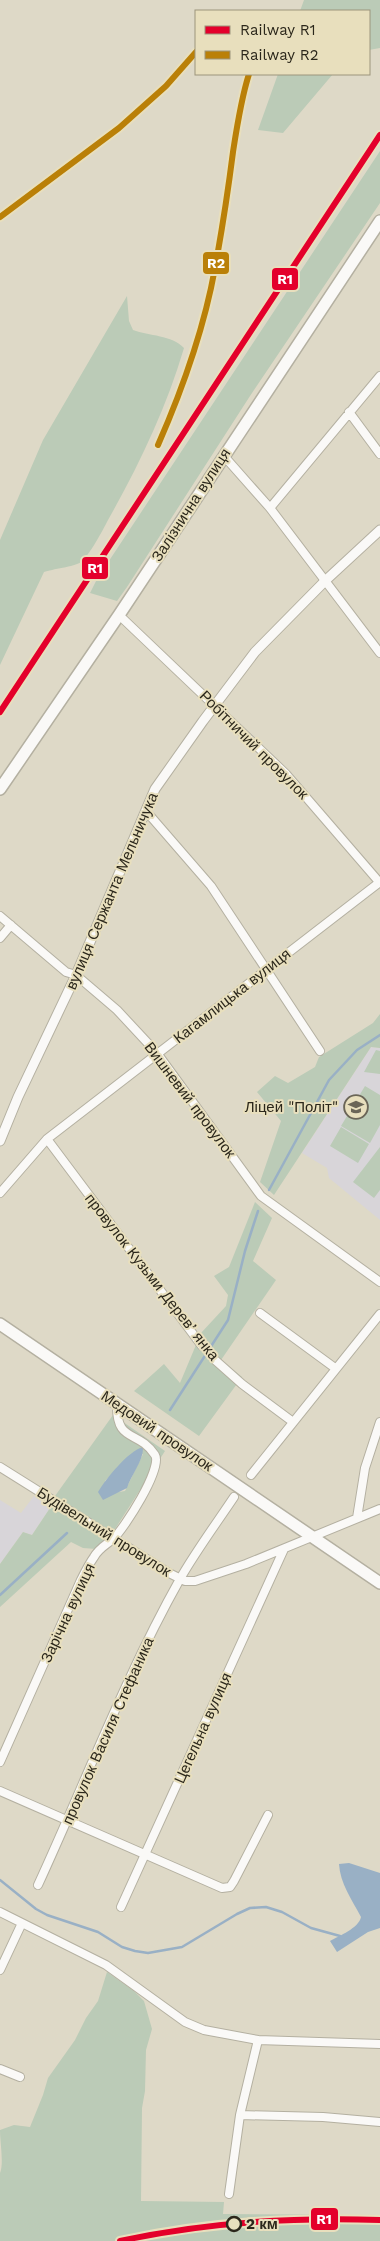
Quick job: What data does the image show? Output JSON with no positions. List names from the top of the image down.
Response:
{
  "streets": {
    "main road": ["Залізнична вулиця", "Медовий провулок"],
    "street": [
      "Робітничий провулок",
      "вулиця Сержанта Мельничука",
      "Кагамлицька вулиця",
      "Вишневий провулок",
      "провулок Кузьми Деревʼянка",
      "Будівельний провулок",
      "Зарічна вулиця",
      "Цегельна вулиця",
      "провулок Василя Стефаника"
    ]
  },
  "crossings": [
    ["Залізнична вулиця", "Робітничий провулок"],
    ["Робітничий провулок", "вулиця Сержанта Мельничука"],
    ["Робітничий провулок", "Кагамлицька вулиця"],
    ["вулиця Сержанта Мельничука", "Вишневий провулок"],
    ["Кагамлицька вулиця", "Вишневий провулок"],
    ["Кагамлицька вулиця", "провулок Кузьми Деревʼянка"],
    ["Медовий провулок", "Будівельний провулок"],
    ["Медовий провулок", "Зарічна вулиця"],
    ["Будівельний провулок", "Зарічна вулиця"],
    ["Будівельний провулок", "Цегельна вулиця"],
    ["Будівельний провулок", "провулок Василя Стефаника"]
  ],
  "places": {
    "school or university": ["Ліцей \"Політ\""],
    "other": ["2 км"]
  },
  "lines": ["rail line R2", "rail line R1"],
  "legend": ["Railway R1", "Railway R2"]
}
